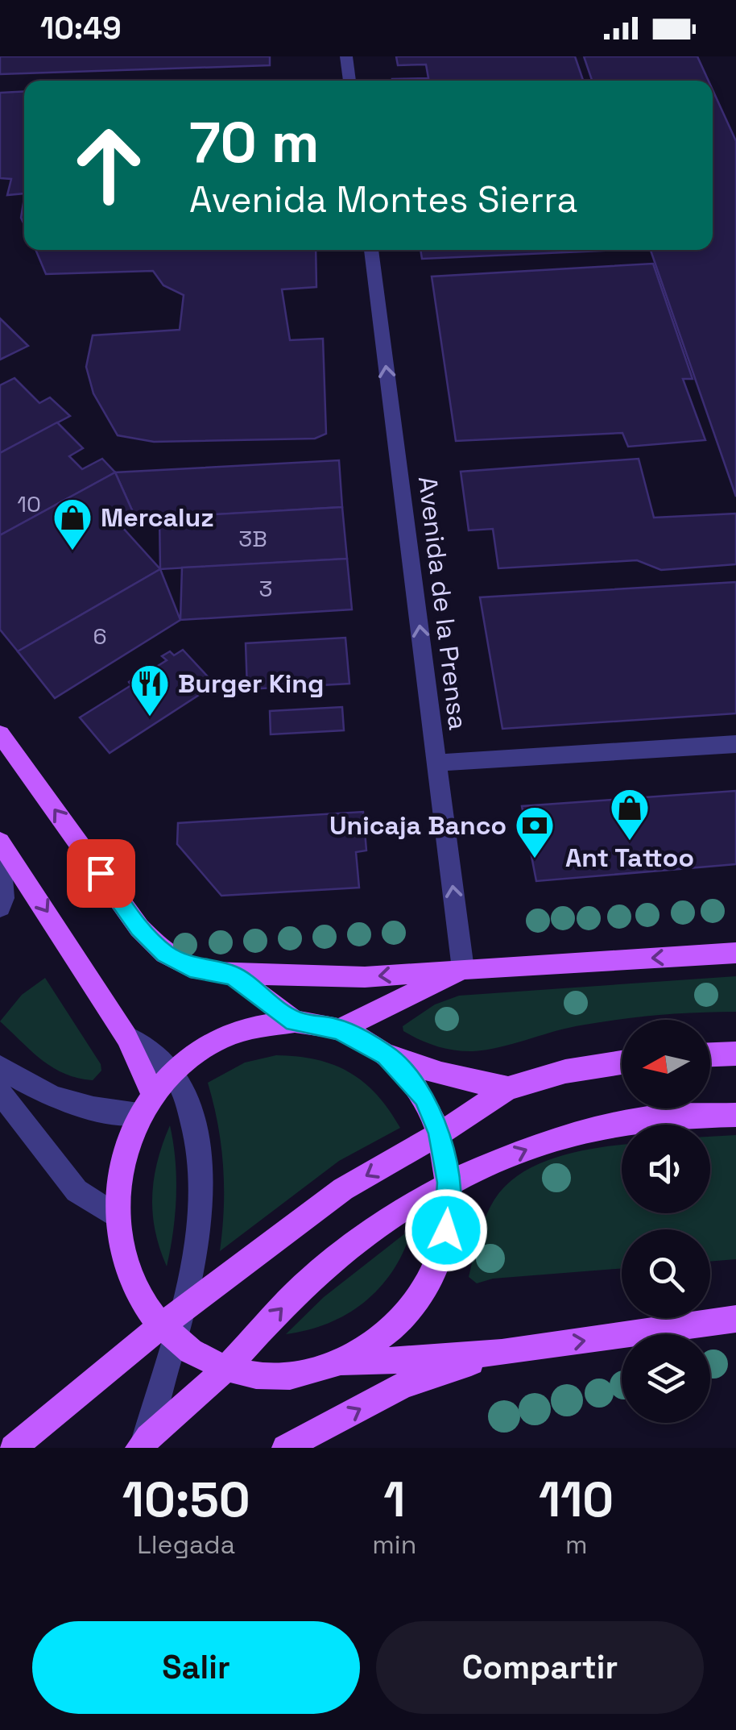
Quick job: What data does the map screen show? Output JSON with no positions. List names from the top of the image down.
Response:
{
  "streets": {
    "street": ["Avenida de la Prensa"]
  },
  "one_way": ["Avenida de la Prensa"],
  "places": {
    "shop": ["Mercaluz", "Ant Tattoo"],
    "restaurant": ["Burger King"],
    "bank": ["Unicaja Banco"]
  },
  "house_numbers": [
    "10",
    "3B",
    "3",
    "6"
  ],
  "north": "left",
  "page": {
    "status": "10:49",
    "turn": ["70 m", "Avenida Montes Sierra"],
    "eta": [
      "10:50",
      "Llegada",
      "1",
      "min",
      "110",
      "m"
    ],
    "buttons": ["Salir", "Compartir"]
  }
}
